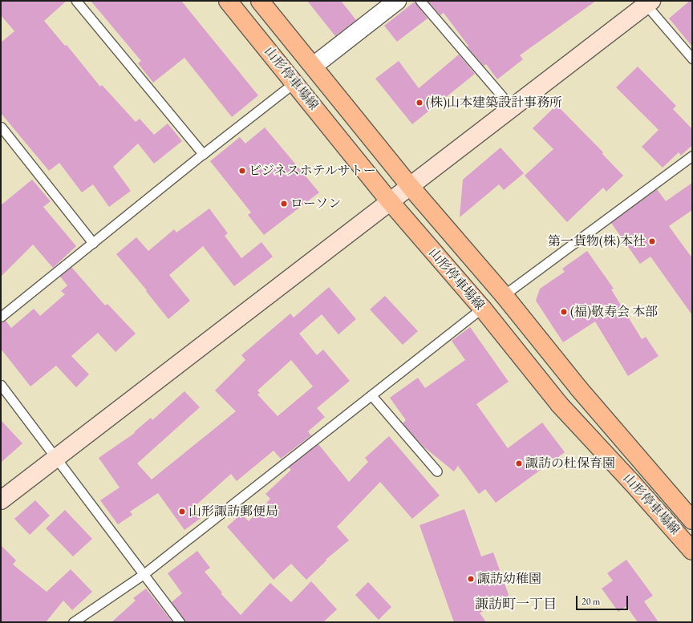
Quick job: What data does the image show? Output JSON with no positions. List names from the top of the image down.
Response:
{
  "streets": {
    "main road": ["山形停車場線"]
  },
  "districts": ["諏訪町一丁目"],
  "places": [
    "(株)山本建築設計事務所",
    "ビジネスホテルサトー",
    "ローソン",
    "第一貨物(株)本社",
    "(福)敬寿会 本部",
    "諏訪の杜保育園",
    "山形諏訪郵便局",
    "諏訪幼稚園"
  ],
  "scale_bar": "20 m"
}
